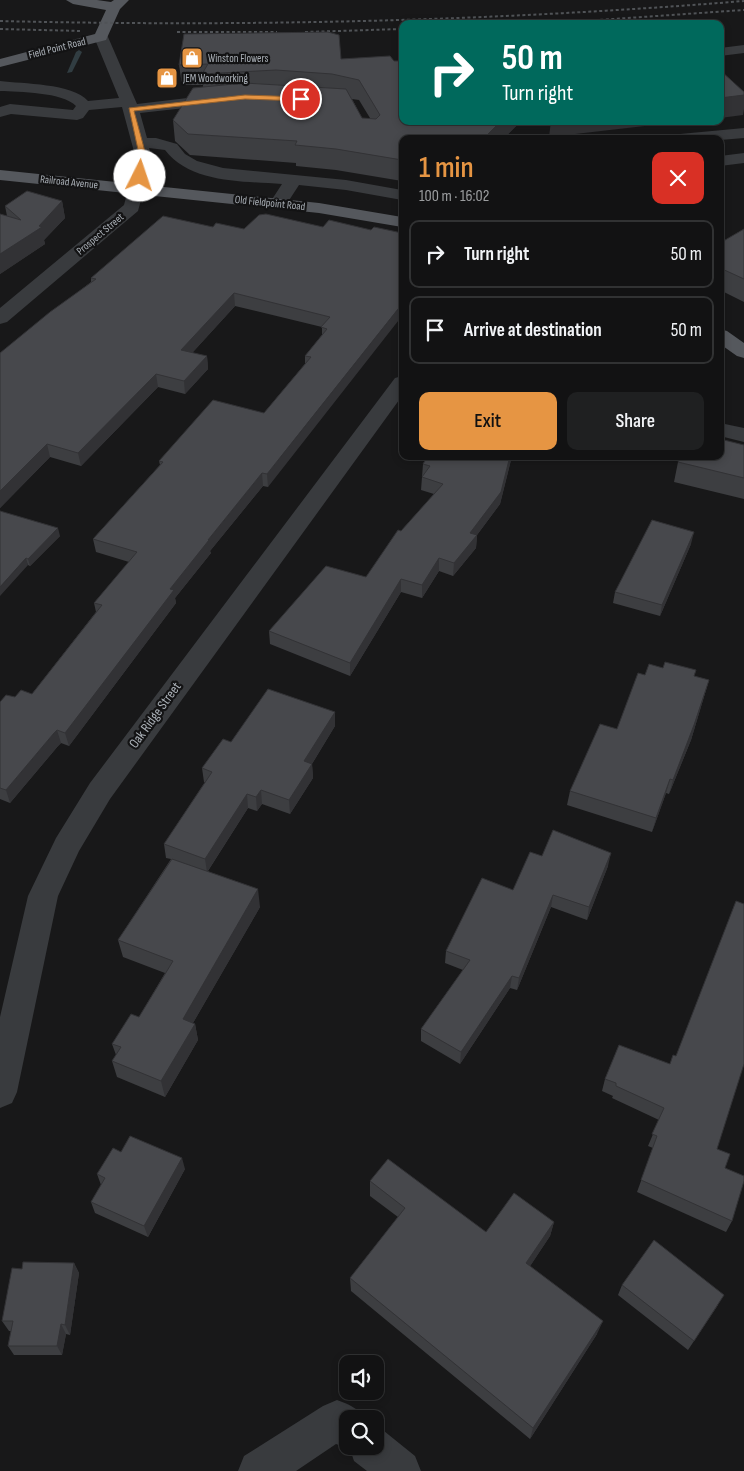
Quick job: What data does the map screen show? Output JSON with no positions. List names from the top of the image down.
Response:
{
  "streets": {
    "main road": ["Field Point Road", "Railroad Avenue", "Old Fieldpoint Road"],
    "street": ["Prospect Street", "Oak Ridge Street"]
  },
  "crossings": [
    ["Field Point Road", "Prospect Street"],
    ["Railroad Avenue", "Old Fieldpoint Road"],
    ["Railroad Avenue", "Prospect Street"],
    ["Old Fieldpoint Road", "Prospect Street"]
  ],
  "places": {
    "shop": ["Winston Flowers", "JEM Woodworking"]
  },
  "page": {
    "turn": ["50 m", "Turn right"],
    "heading": ["1 min", "100 m · 16:02"],
    "list": [
      {
        "name": "Turn right",
        "value": "50 m"
      },
      {
        "name": "Arrive at destination",
        "value": "50 m"
      }
    ],
    "buttons": ["Exit", "Share"]
  }
}
